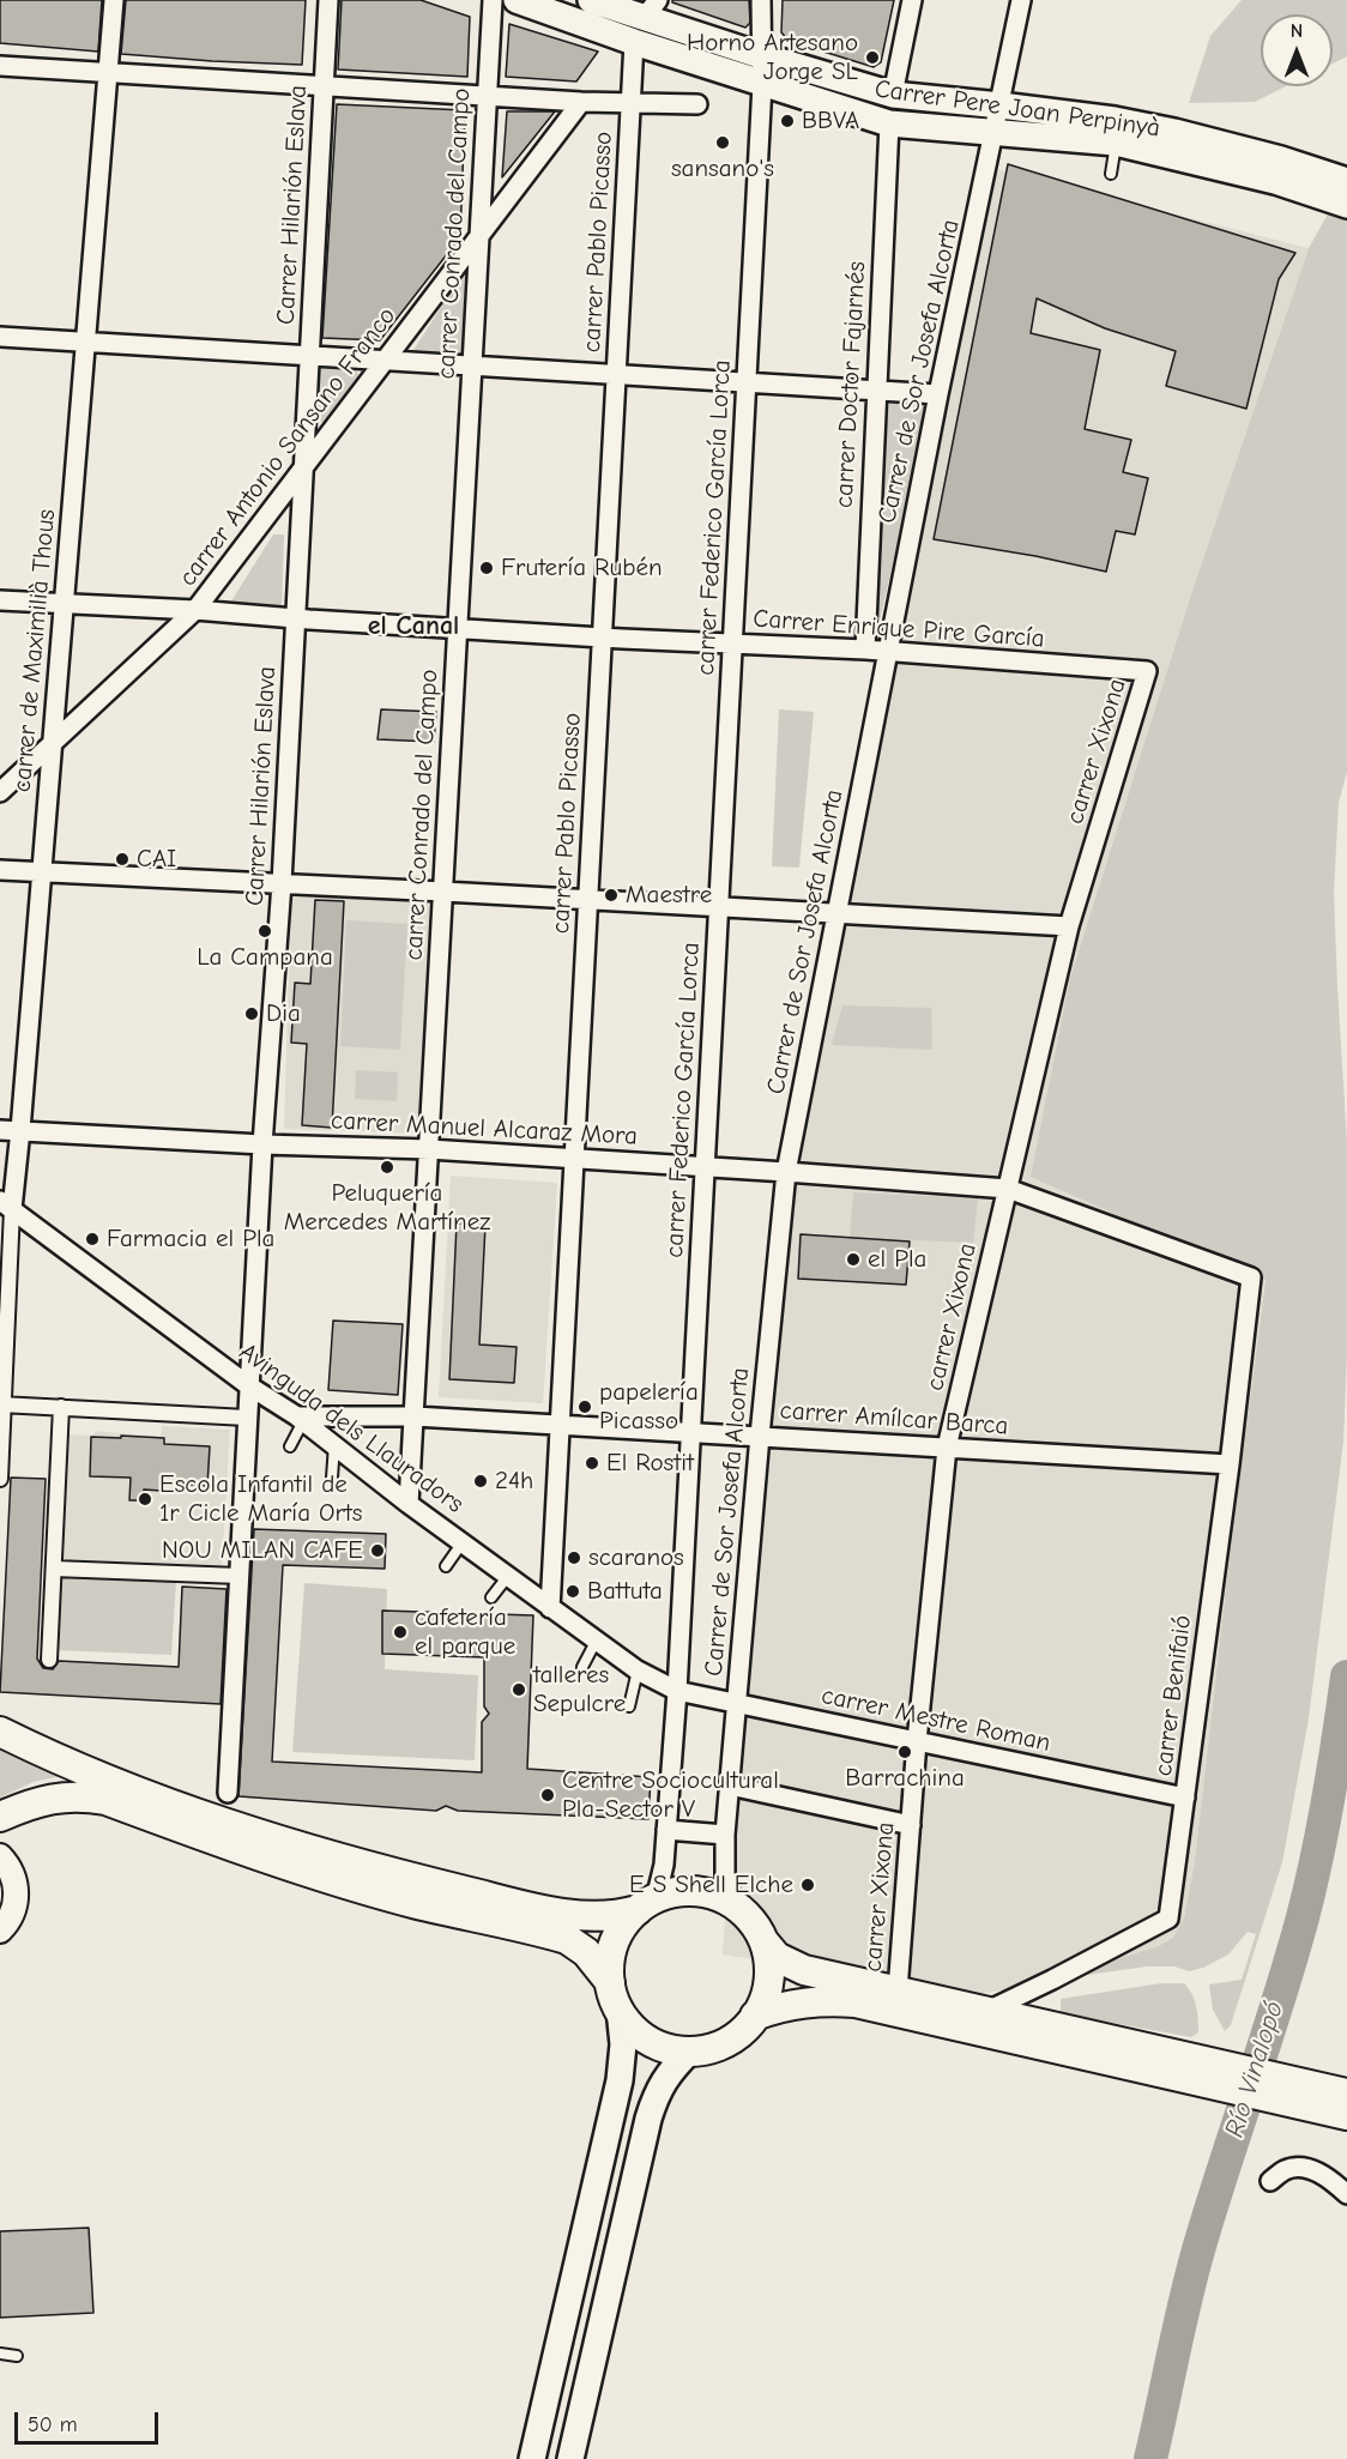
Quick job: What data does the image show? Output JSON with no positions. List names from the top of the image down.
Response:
{
  "streets": {
    "main road": ["Carrer Pere Joan Perpinyà"],
    "street": [
      "Carrer Hilarión Eslava",
      "carrer Conrado del Campo",
      "carrer Pablo Picasso",
      "Carrer de Sor Josefa Alcorta",
      "carrer Doctor Fajarnés",
      "carrer Antonio Sansano Franco",
      "carrer Federico García Lorca",
      "Carrer Enrique Pire García",
      "carrer de Maximilià Thous",
      "carrer Xixona",
      "carrer Manuel Alcaraz Mora",
      "carrer Amílcar Barca",
      "Avinguda dels Llauradors",
      "carrer Benifaió",
      "carrer Mestre Roman"
    ]
  },
  "crossings": [
    ["Carrer Pere Joan Perpinyà", "carrer Pablo Picasso"],
    ["Carrer Pere Joan Perpinyà", "Carrer de Sor Josefa Alcorta"],
    ["Carrer Pere Joan Perpinyà", "carrer Doctor Fajarnés"],
    ["Carrer Pere Joan Perpinyà", "carrer Federico García Lorca"],
    ["Carrer Hilarión Eslava", "carrer Antonio Sansano Franco"],
    ["Carrer Hilarión Eslava", "Carrer Enrique Pire García"],
    ["Carrer Hilarión Eslava", "carrer Manuel Alcaraz Mora"],
    ["Carrer Hilarión Eslava", "Avinguda dels Llauradors"],
    ["carrer Conrado del Campo", "carrer Antonio Sansano Franco"],
    ["carrer Conrado del Campo", "Carrer Enrique Pire García"],
    ["carrer Conrado del Campo", "carrer Manuel Alcaraz Mora"],
    ["carrer Conrado del Campo", "carrer Amílcar Barca"],
    ["carrer Conrado del Campo", "Avinguda dels Llauradors"],
    ["carrer Pablo Picasso", "Carrer Enrique Pire García"],
    ["carrer Pablo Picasso", "carrer Manuel Alcaraz Mora"],
    ["carrer Pablo Picasso", "carrer Amílcar Barca"],
    ["carrer Pablo Picasso", "Avinguda dels Llauradors"],
    ["Carrer de Sor Josefa Alcorta", "carrer Federico García Lorca"],
    ["Carrer de Sor Josefa Alcorta", "Carrer Enrique Pire García"],
    ["Carrer de Sor Josefa Alcorta", "carrer Manuel Alcaraz Mora"],
    ["Carrer de Sor Josefa Alcorta", "carrer Amílcar Barca"],
    ["Carrer de Sor Josefa Alcorta", "carrer Mestre Roman"],
    ["carrer Doctor Fajarnés", "Carrer Enrique Pire García"],
    ["carrer Antonio Sansano Franco", "Carrer Enrique Pire García"],
    ["carrer Antonio Sansano Franco", "carrer de Maximilià Thous"],
    ["carrer Federico García Lorca", "Carrer Enrique Pire García"],
    ["carrer Federico García Lorca", "carrer Manuel Alcaraz Mora"],
    ["carrer Federico García Lorca", "carrer Amílcar Barca"],
    ["carrer Federico García Lorca", "Avinguda dels Llauradors"],
    ["carrer Federico García Lorca", "carrer Mestre Roman"],
    ["Carrer Enrique Pire García", "carrer de Maximilià Thous"],
    ["Carrer Enrique Pire García", "carrer Xixona"],
    ["carrer de Maximilià Thous", "carrer Manuel Alcaraz Mora"],
    ["carrer de Maximilià Thous", "Avinguda dels Llauradors"],
    ["carrer Xixona", "carrer Manuel Alcaraz Mora"],
    ["carrer Xixona", "carrer Amílcar Barca"],
    ["carrer Xixona", "carrer Mestre Roman"],
    ["carrer Manuel Alcaraz Mora", "carrer Benifaió"],
    ["carrer Amílcar Barca", "Avinguda dels Llauradors"],
    ["carrer Amílcar Barca", "carrer Benifaió"],
    ["Avinguda dels Llauradors", "carrer Mestre Roman"],
    ["carrer Benifaió", "carrer Mestre Roman"]
  ],
  "districts": ["el Canal"],
  "water": ["Río Vinalopó"],
  "places": [
    "Horno Artesano Jorge SL",
    "BBVA",
    "sansano's",
    "Frutería Rubén",
    "CAI",
    "Maestre",
    "La Campana",
    "Dia",
    "Peluquería Mercedes Martínez",
    "Farmacia el Pla",
    "el Pla",
    "papelería Picasso",
    "El Rostit",
    "24h",
    "Escola Infantil de 1r Cicle María Orts",
    "NOU MILAN CAFE",
    "scaranos",
    "Battuta",
    "cafetería el parque",
    "talleres Sepulcre",
    "Barrachina",
    "Centre Sociocultural Pla-Sector V",
    "E S Shell Elche"
  ],
  "scale_bar": "50 m",
  "north": "top"
}
